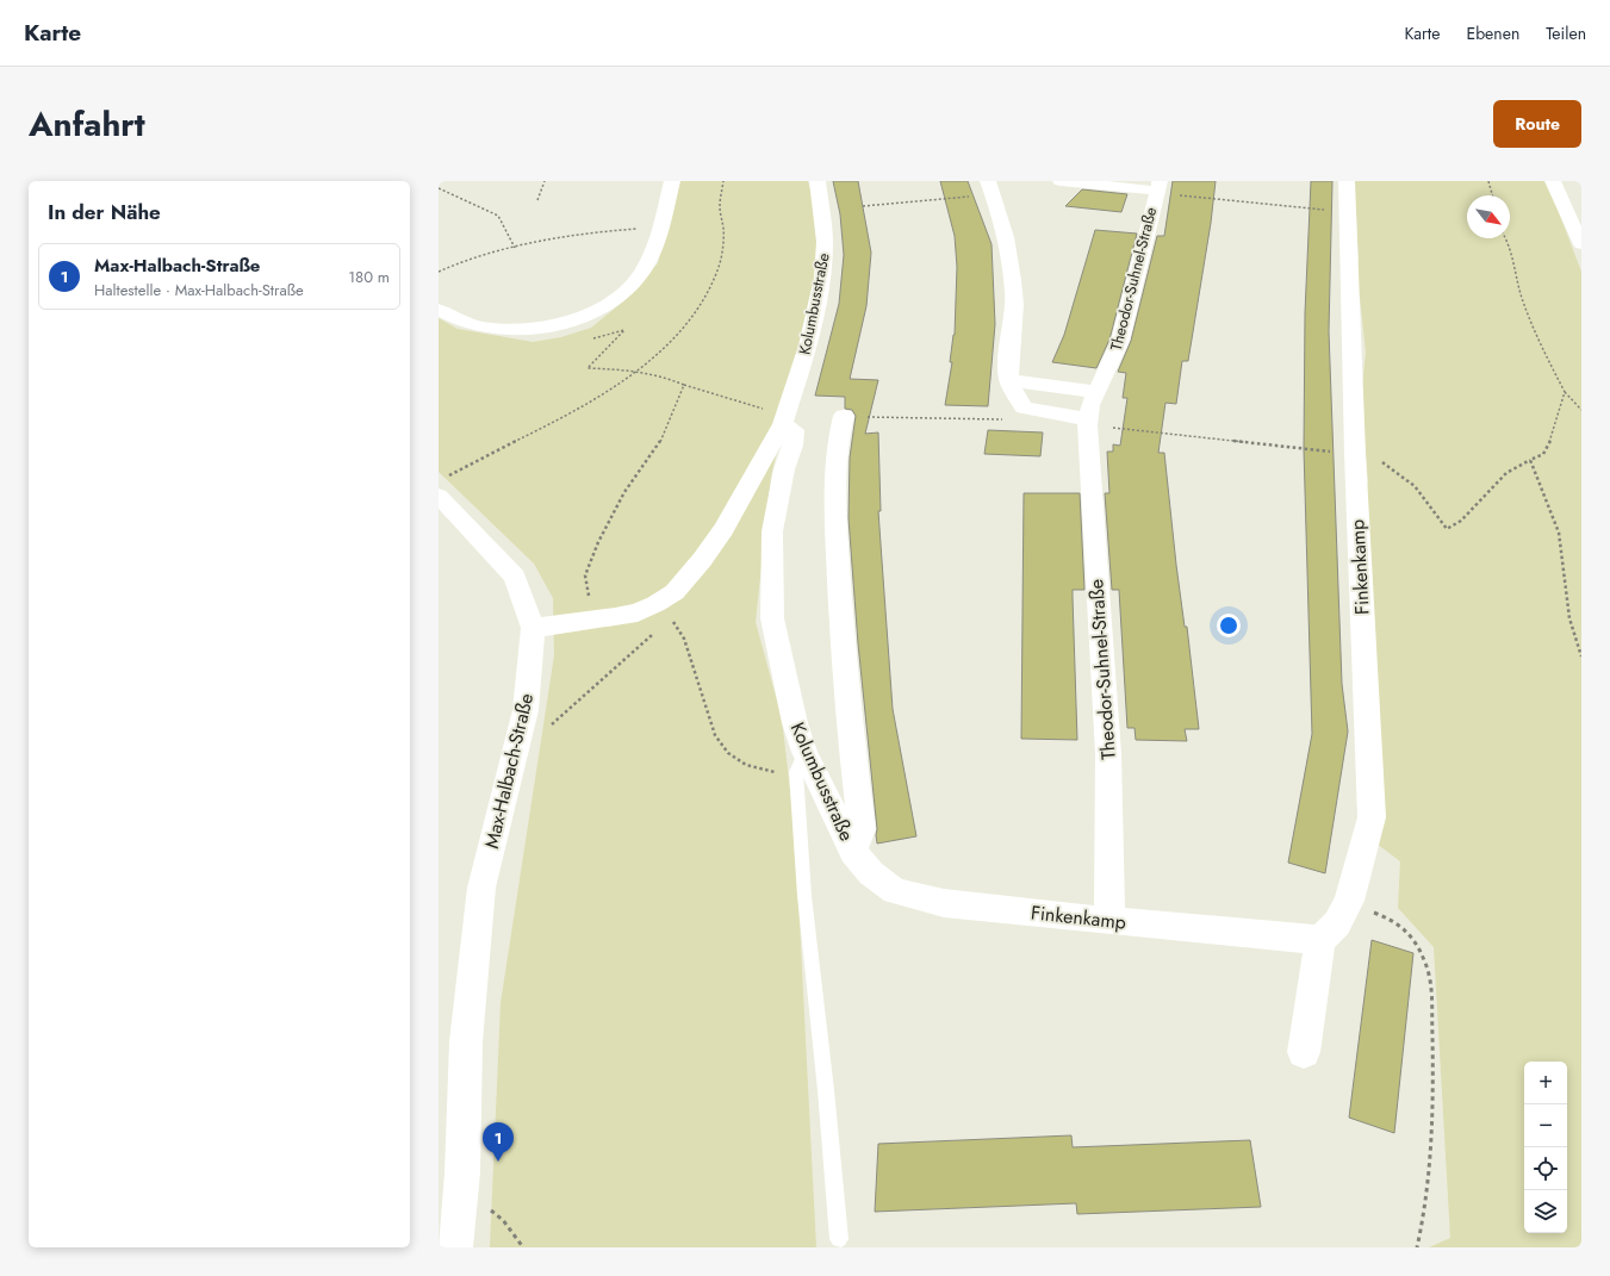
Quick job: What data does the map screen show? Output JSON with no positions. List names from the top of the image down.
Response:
{
  "streets": {
    "street": [
      "Theodor-Suhnel-Straße",
      "Kolumbusstraße",
      "Finkenkamp",
      "Max-Halbach-Straße"
    ]
  },
  "crossings": [
    ["Theodor-Suhnel-Straße", "Finkenkamp"],
    ["Kolumbusstraße", "Finkenkamp"],
    ["Kolumbusstraße", "Max-Halbach-Straße"]
  ],
  "north": "bottom right",
  "page": {
    "header": "Karte",
    "nav": ["Karte", "Ebenen", "Teilen"],
    "title": "Anfahrt",
    "buttons": "Route",
    "heading": "In der Nähe",
    "list": [
      {
        "mark": "1",
        "name": "Max-Halbach-Straße",
        "note": "Haltestelle · Max-Halbach-Straße",
        "value": "180 m"
      }
    ],
    "map_buttons": ["+", "−"],
    "pins": "1"
  }
}
